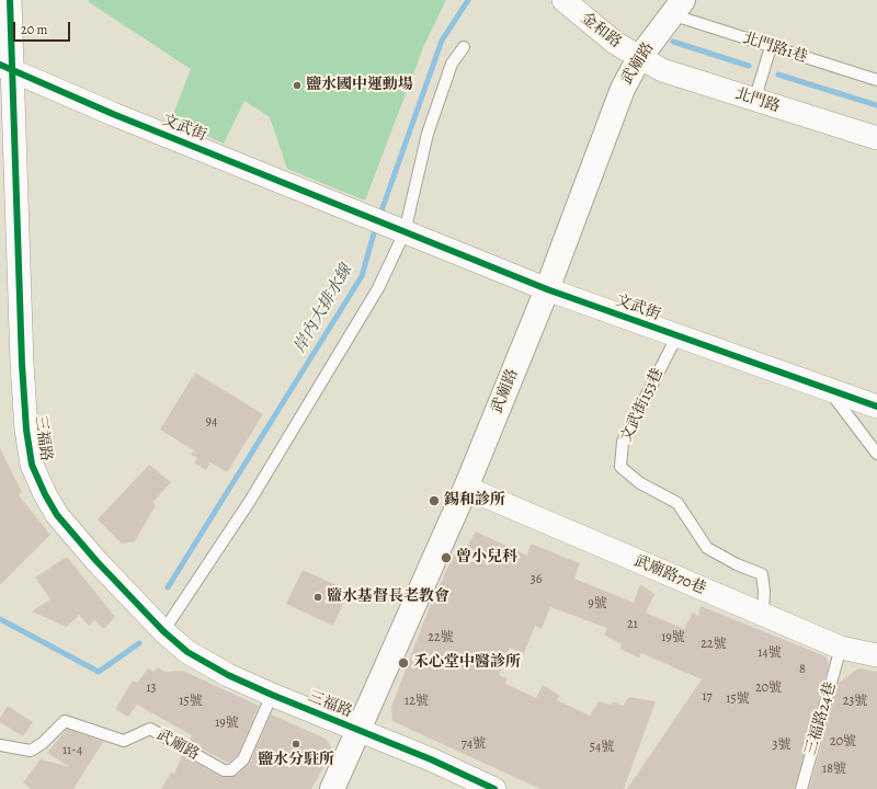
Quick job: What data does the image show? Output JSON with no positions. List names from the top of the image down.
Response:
{
  "streets": {
    "street": [
      "金和路",
      "武廟路",
      "北門路",
      "文武街",
      "三福路",
      "武廟路70巷"
    ],
    "lane": ["北門路1巷", "文武街153巷", "三福路24巷"]
  },
  "crossings": [
    ["金和路", "武廟路"],
    ["金和路", "北門路"],
    ["北門路1巷", "武廟路"],
    ["武廟路", "北門路"],
    ["武廟路", "文武街"],
    ["武廟路", "三福路"],
    ["武廟路", "武廟路70巷"],
    ["文武街", "文武街153巷"],
    ["文武街", "三福路"],
    ["文武街153巷", "武廟路70巷"],
    ["武廟路70巷", "三福路24巷"]
  ],
  "water": ["岸內大排水線"],
  "places": [
    "鹽水國中運動場",
    "錫和診所",
    "曾小兒科",
    "盬水基督長老教會",
    "禾心堂中醫診所",
    "鹽水分駐所"
  ],
  "house_numbers": [
    "94",
    "36",
    "9號",
    "21",
    "22號",
    "19號",
    "22號",
    "14號",
    "8",
    "13",
    "20號",
    "17",
    "15號",
    "15號",
    "12號",
    "23號",
    "19號",
    "20號",
    "74號",
    "3號",
    "54號",
    "11-4",
    "18號"
  ],
  "scale_bar": "20 m"
}
